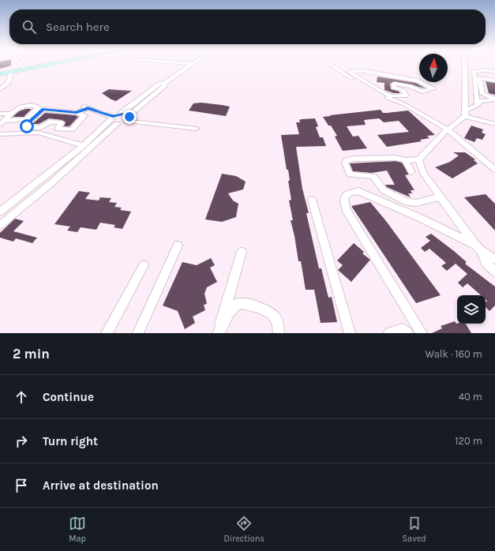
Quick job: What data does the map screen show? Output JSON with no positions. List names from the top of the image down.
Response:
{
  "north": "top",
  "page": {
    "search": "Search here",
    "heading": ["2 min", "Walk · 160 m"],
    "list": [
      ["Continue", "40 m"],
      ["Turn right", "120 m"],
      "Arrive at destination"
    ],
    "nav": ["Map", "Directions", "Saved"]
  }
}
